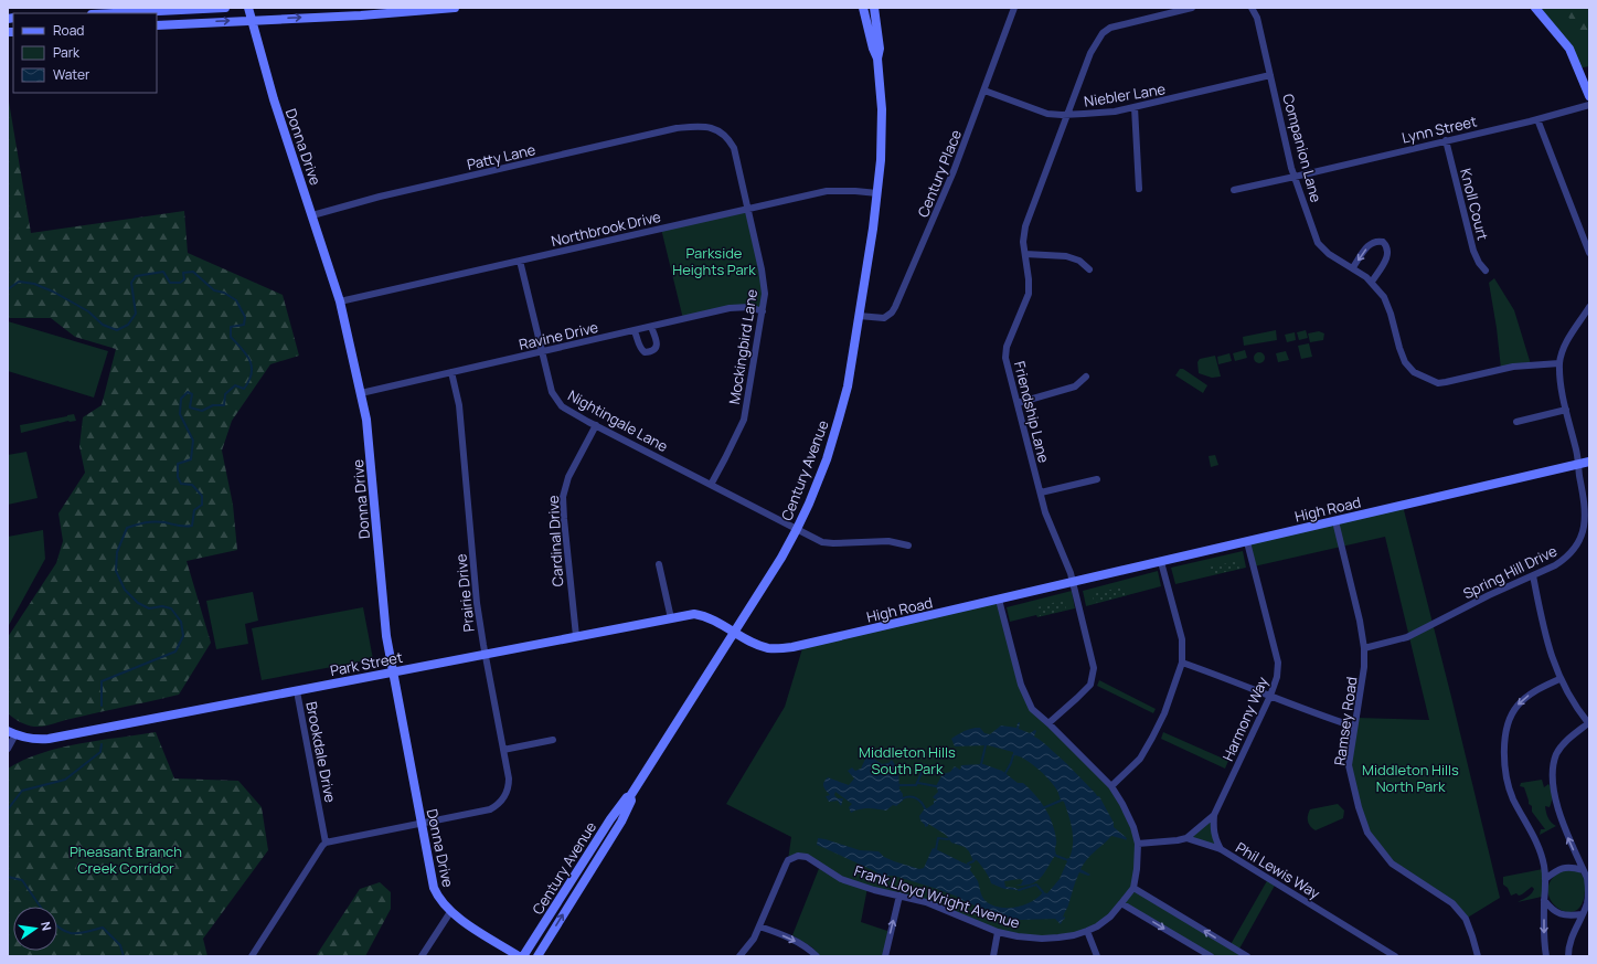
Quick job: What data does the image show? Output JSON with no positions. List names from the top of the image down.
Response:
{
  "streets": {
    "street": [
      "Niebler Lane",
      "Lynn Street",
      "Donna Drive",
      "Companion Lane",
      "Patty Lane",
      "Century Place",
      "Knoll Court",
      "Northbrook Drive",
      "Ravine Drive",
      "Mockingbird Lane",
      "Friendship Lane",
      "Nightingale Lane",
      "Century Avenue",
      "High Road",
      "Cardinal Drive",
      "Spring Hill Drive",
      "Prairie Drive",
      "Park Street",
      "Harmony Way",
      "Ramsey Road",
      "Brookdale Drive",
      "Phil Lewis Way",
      "Frank Lloyd Wright Avenue"
    ]
  },
  "crossings": [
    ["Niebler Lane", "Companion Lane"],
    ["Niebler Lane", "Century Place"],
    ["Niebler Lane", "Friendship Lane"],
    ["Lynn Street", "Companion Lane"],
    ["Lynn Street", "Knoll Court"],
    ["Donna Drive", "Patty Lane"],
    ["Donna Drive", "Northbrook Drive"],
    ["Donna Drive", "Ravine Drive"],
    ["Donna Drive", "Prairie Drive"],
    ["Donna Drive", "Park Street"],
    ["Companion Lane", "Spring Hill Drive"],
    ["Patty Lane", "Mockingbird Lane"],
    ["Century Place", "Century Avenue"],
    ["Northbrook Drive", "Mockingbird Lane"],
    ["Northbrook Drive", "Nightingale Lane"],
    ["Northbrook Drive", "Century Avenue"],
    ["Ravine Drive", "Mockingbird Lane"],
    ["Ravine Drive", "Nightingale Lane"],
    ["Ravine Drive", "Prairie Drive"],
    ["Mockingbird Lane", "Nightingale Lane"],
    ["Friendship Lane", "High Road"],
    ["Nightingale Lane", "Century Avenue"],
    ["Nightingale Lane", "Cardinal Drive"],
    ["Century Avenue", "High Road"],
    ["Century Avenue", "Park Street"],
    ["High Road", "Spring Hill Drive"],
    ["High Road", "Park Street"],
    ["High Road", "Harmony Way"],
    ["High Road", "Ramsey Road"],
    ["High Road", "Frank Lloyd Wright Avenue"],
    ["Cardinal Drive", "Park Street"],
    ["Spring Hill Drive", "Ramsey Road"],
    ["Prairie Drive", "Park Street"],
    ["Park Street", "Brookdale Drive"],
    ["Harmony Way", "Phil Lewis Way"],
    ["Phil Lewis Way", "Frank Lloyd Wright Avenue"]
  ],
  "parks": [
    "Parkside Heights Park",
    "Middleton Hills South Park",
    "Middleton Hills North Park",
    "Pheasant Branch Creek Corridor"
  ],
  "legend": ["Road", "Park", "Water"],
  "north": "right"
}
